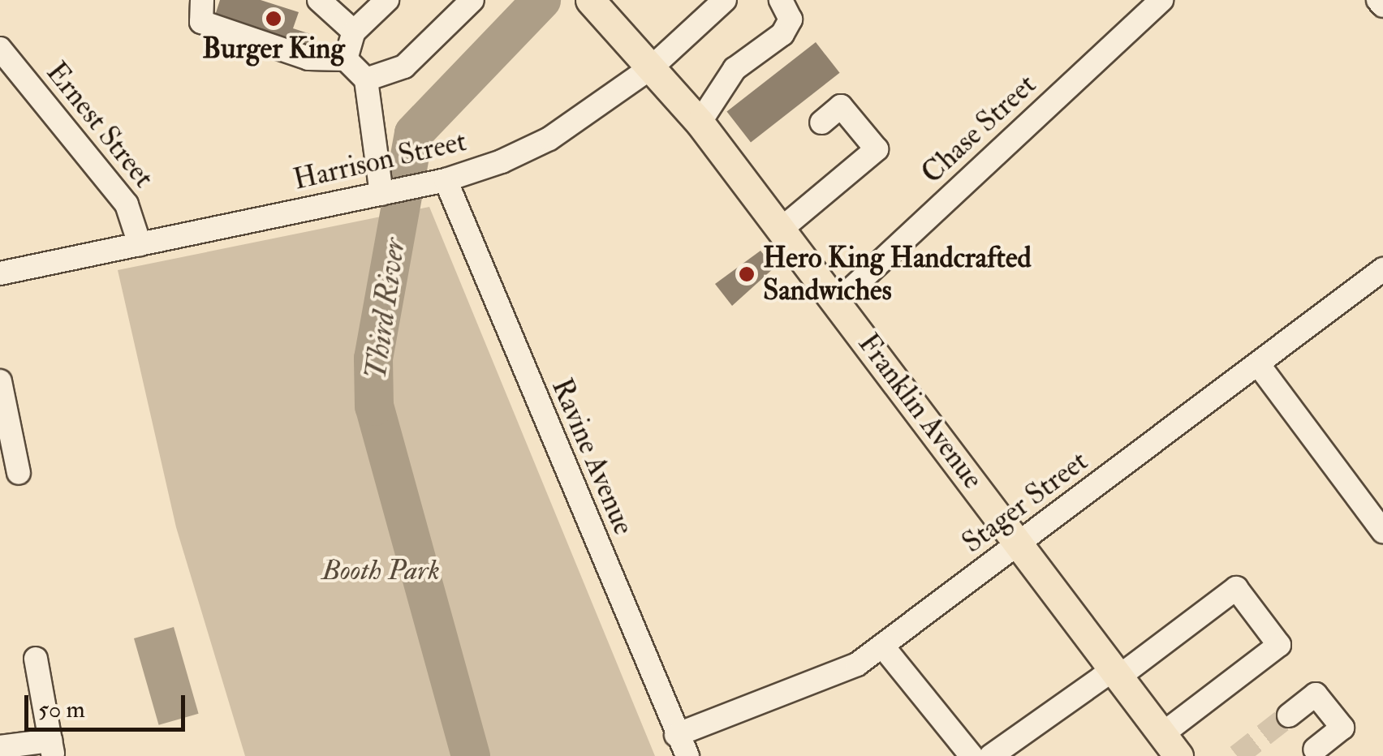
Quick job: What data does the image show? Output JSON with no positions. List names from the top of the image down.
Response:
{
  "streets": {
    "main road": ["Franklin Avenue"],
    "street": [
      "Ernest Street",
      "Chase Street",
      "Harrison Street",
      "Ravine Avenue",
      "Stager Street"
    ]
  },
  "crossings": [
    ["Ernest Street", "Harrison Street"],
    ["Chase Street", "Franklin Avenue"],
    ["Harrison Street", "Franklin Avenue"],
    ["Harrison Street", "Ravine Avenue"],
    ["Franklin Avenue", "Stager Street"],
    ["Ravine Avenue", "Stager Street"]
  ],
  "water": ["Third River"],
  "parks": ["Booth Park"],
  "places": ["Burger King", "Hero King Handcrafted Sandwiches"],
  "scale_bar": "50 m"
}
